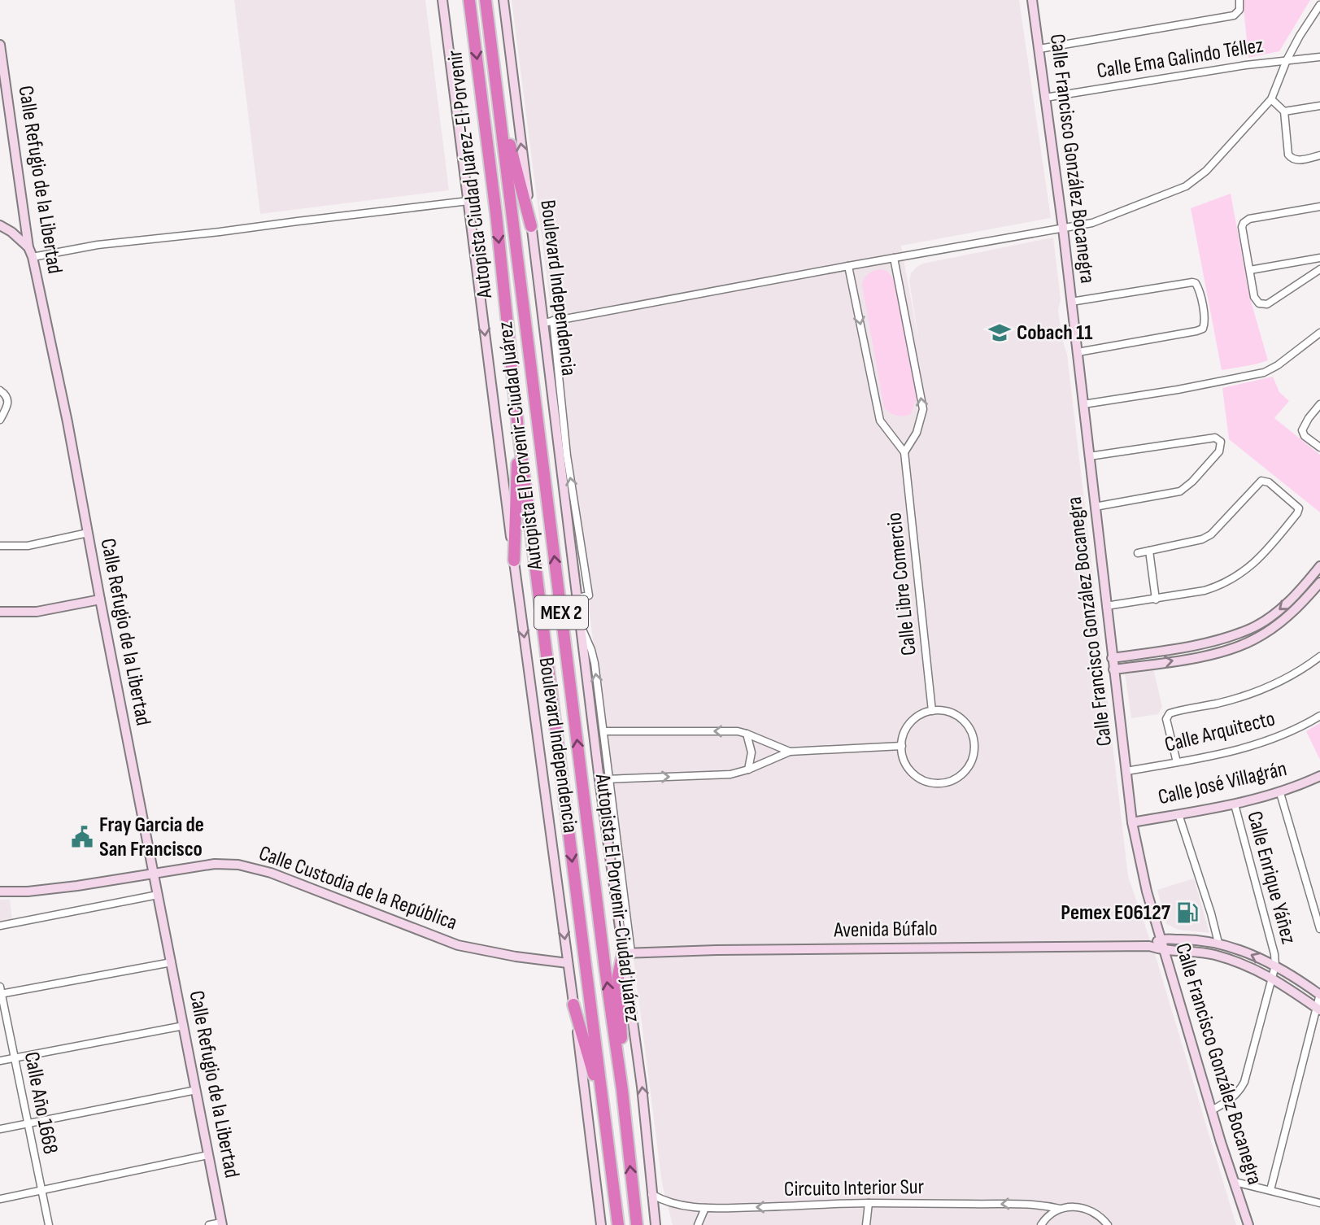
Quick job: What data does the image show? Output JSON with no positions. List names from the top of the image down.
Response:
{
  "streets": {
    "highway": ["Autopista Ciudad Juárez-El Porvenir", "Autopista El Porvenir-Ciudad Juárez", "MEX 2"],
    "main road": [
      "Calle Francisco González Bocanegra",
      "Calle Refugio de la Libertad",
      "Boulevard Independencia",
      "Calle José Villagrán",
      "Calle Custodia de la República",
      "Avenida Búfalo"
    ],
    "street": [
      "Calle Ema Galindo Téllez",
      "Calle Libre Comercio",
      "Calle Arquitecto",
      "Calle Enrique Yáñez",
      "Calle Año 1668",
      "Circuito Interior Sur"
    ]
  },
  "crossings": [
    ["Calle Ema Galindo Téllez", "Calle Francisco González Bocanegra"],
    ["Calle Francisco González Bocanegra", "Calle Arquitecto"],
    ["Calle Francisco González Bocanegra", "Calle José Villagrán"],
    ["Calle Francisco González Bocanegra", "Calle Enrique Yáñez"],
    ["Calle Francisco González Bocanegra", "Avenida Búfalo"],
    ["Calle Refugio de la Libertad", "Calle Custodia de la República"],
    ["Boulevard Independencia", "Calle Custodia de la República"],
    ["Boulevard Independencia", "Avenida Búfalo"],
    ["Boulevard Independencia", "Circuito Interior Sur"],
    ["Calle José Villagrán", "Calle Enrique Yáñez"],
    ["Calle Enrique Yáñez", "Avenida Búfalo"]
  ],
  "one_way": ["Circuito Interior Sur"],
  "places": {
    "school or university": ["Cobach 11"],
    "public building": ["Fray Garcia de San Francisco"],
    "fuel station": ["Pemex E06127"]
  }
}
